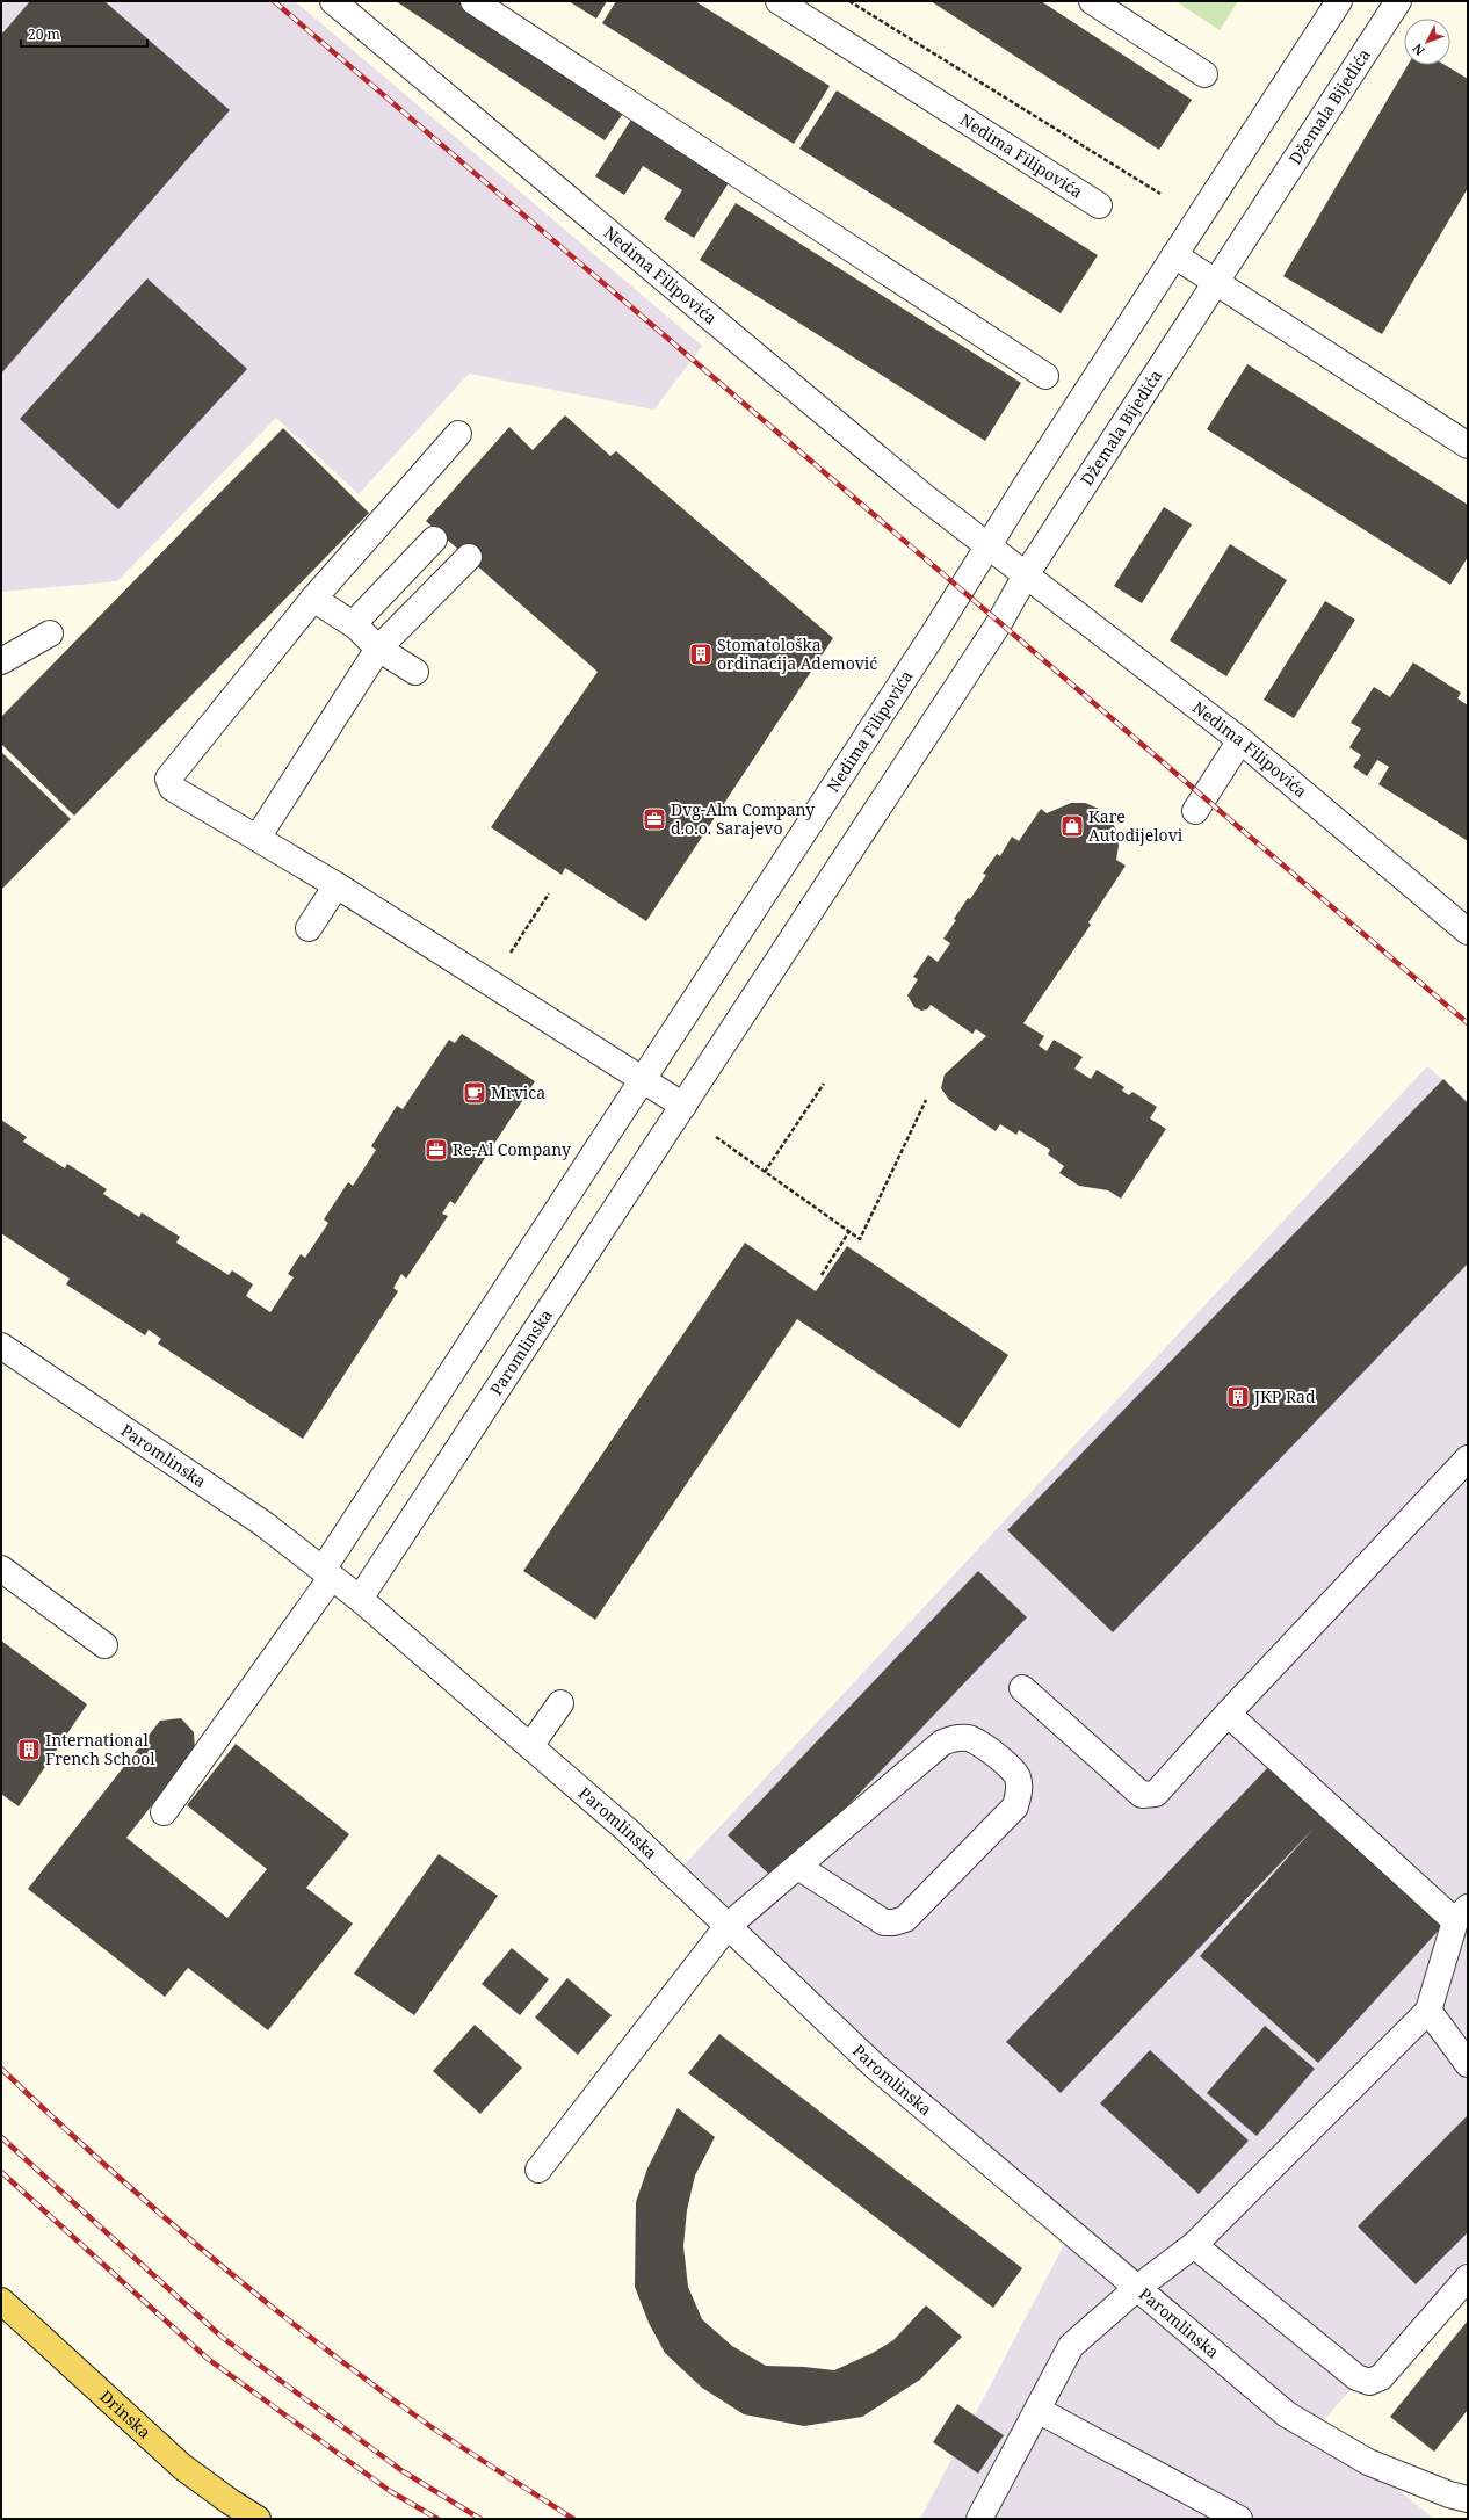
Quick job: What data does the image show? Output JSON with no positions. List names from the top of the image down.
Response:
{
  "streets": {
    "main road": ["Drinska"],
    "street": ["Džemala Bijedića", "Nedima Filipovića", "Paromlinska"]
  },
  "crossings": [
    ["Džemala Bijedića", "Nedima Filipovića"]
  ],
  "places": {
    "building": ["Stomatološka ordinacija Ademović", "JKP Rad", "International French School"],
    "office": ["Dvg-Alm Company d.o.o. Sarajevo", "Re-Al Company"],
    "shop": ["Kare Autodijelovi"],
    "cafe": ["Mrvica"]
  },
  "scale_bar": "20 m",
  "north": "bottom left"
}
